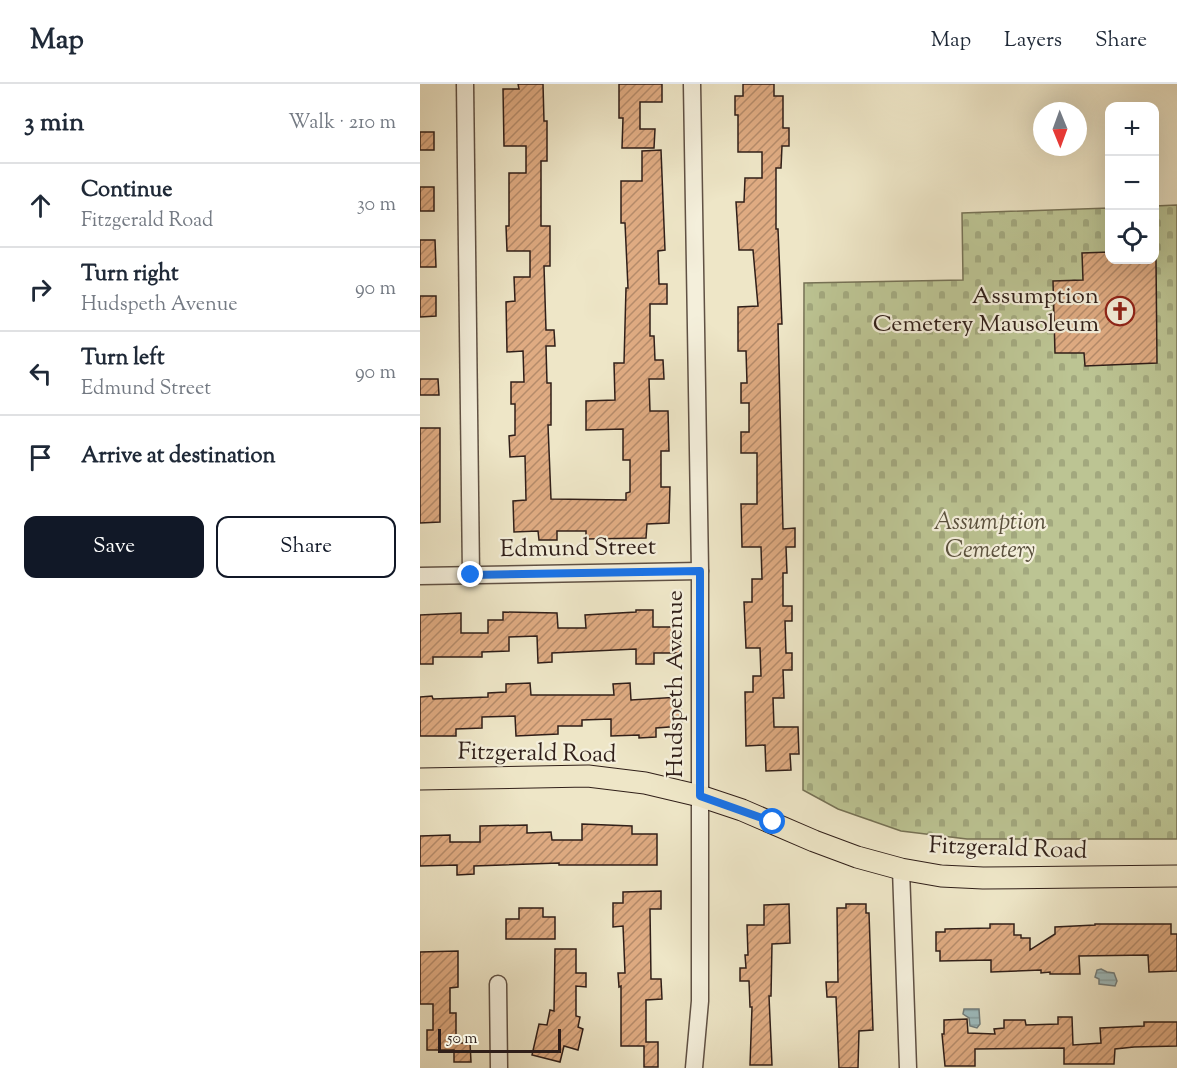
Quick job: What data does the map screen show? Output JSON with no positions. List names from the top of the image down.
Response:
{
  "streets": {
    "main road": ["Fitzgerald Road"],
    "street": ["Edmund Street", "Hudspeth Avenue"]
  },
  "crossings": [
    ["Edmund Street", "Hudspeth Avenue"],
    ["Hudspeth Avenue", "Fitzgerald Road"]
  ],
  "parks": ["Assumption Cemetery"],
  "places": {
    "church": ["Assumption Cemetery Mausoleum"]
  },
  "scale_bar": "50 m",
  "north": "bottom",
  "page": {
    "header": "Map",
    "nav": ["Map", "Layers", "Share"],
    "heading": ["3 min", "Walk · 210 m"],
    "map_buttons": ["+", "−"],
    "list": [
      ["Continue", "Fitzgerald Road", "30 m"],
      ["Turn right", "Hudspeth Avenue", "90 m"],
      ["Turn left", "Edmund Street", "90 m"],
      "Arrive at destination"
    ],
    "buttons": ["Save", "Share"],
    "scale": "50 m"
  }
}
